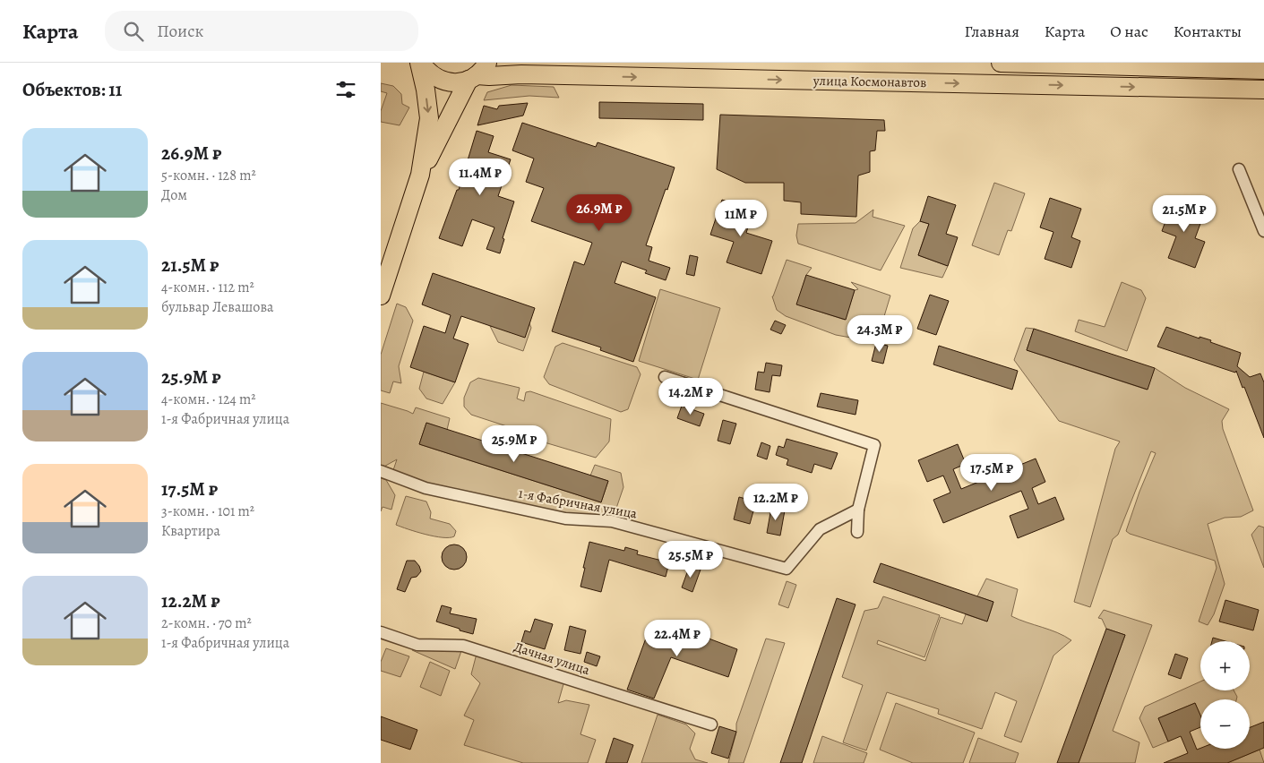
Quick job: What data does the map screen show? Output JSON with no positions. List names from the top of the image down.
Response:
{
  "streets": {
    "main road": ["улица Космонавтов"],
    "street": ["1-я Фабричная улица", "Дачная улица"]
  },
  "page": {
    "header": "Карта",
    "search": "Поиск",
    "nav": [
      "Главная",
      "Карта",
      "О нас",
      "Контакты"
    ],
    "heading": "Объектов: 11",
    "list": [
      {
        "name": "26.9M ₽",
        "note": "5-комн. · 128 m² · Дом"
      },
      {
        "name": "21.5M ₽",
        "note": "4-комн. · 112 m² · бульвар Левашова"
      },
      {
        "name": "25.9M ₽",
        "note": "4-комн. · 124 m² · 1-я Фабричная улица"
      },
      {
        "name": "17.5M ₽",
        "note": "3-комн. · 101 m² · Квартира"
      },
      {
        "name": "12.2M ₽",
        "note": "2-комн. · 70 m² · 1-я Фабричная улица"
      }
    ],
    "price": [
      "11.4M ₽",
      "26.9M ₽",
      "21.5M ₽",
      "11M ₽",
      "24.3M ₽",
      "14.2M ₽",
      "25.9M ₽",
      "17.5M ₽",
      "12.2M ₽",
      "25.5M ₽",
      "22.4M ₽"
    ],
    "map_buttons": ["+", "−"]
  }
}
